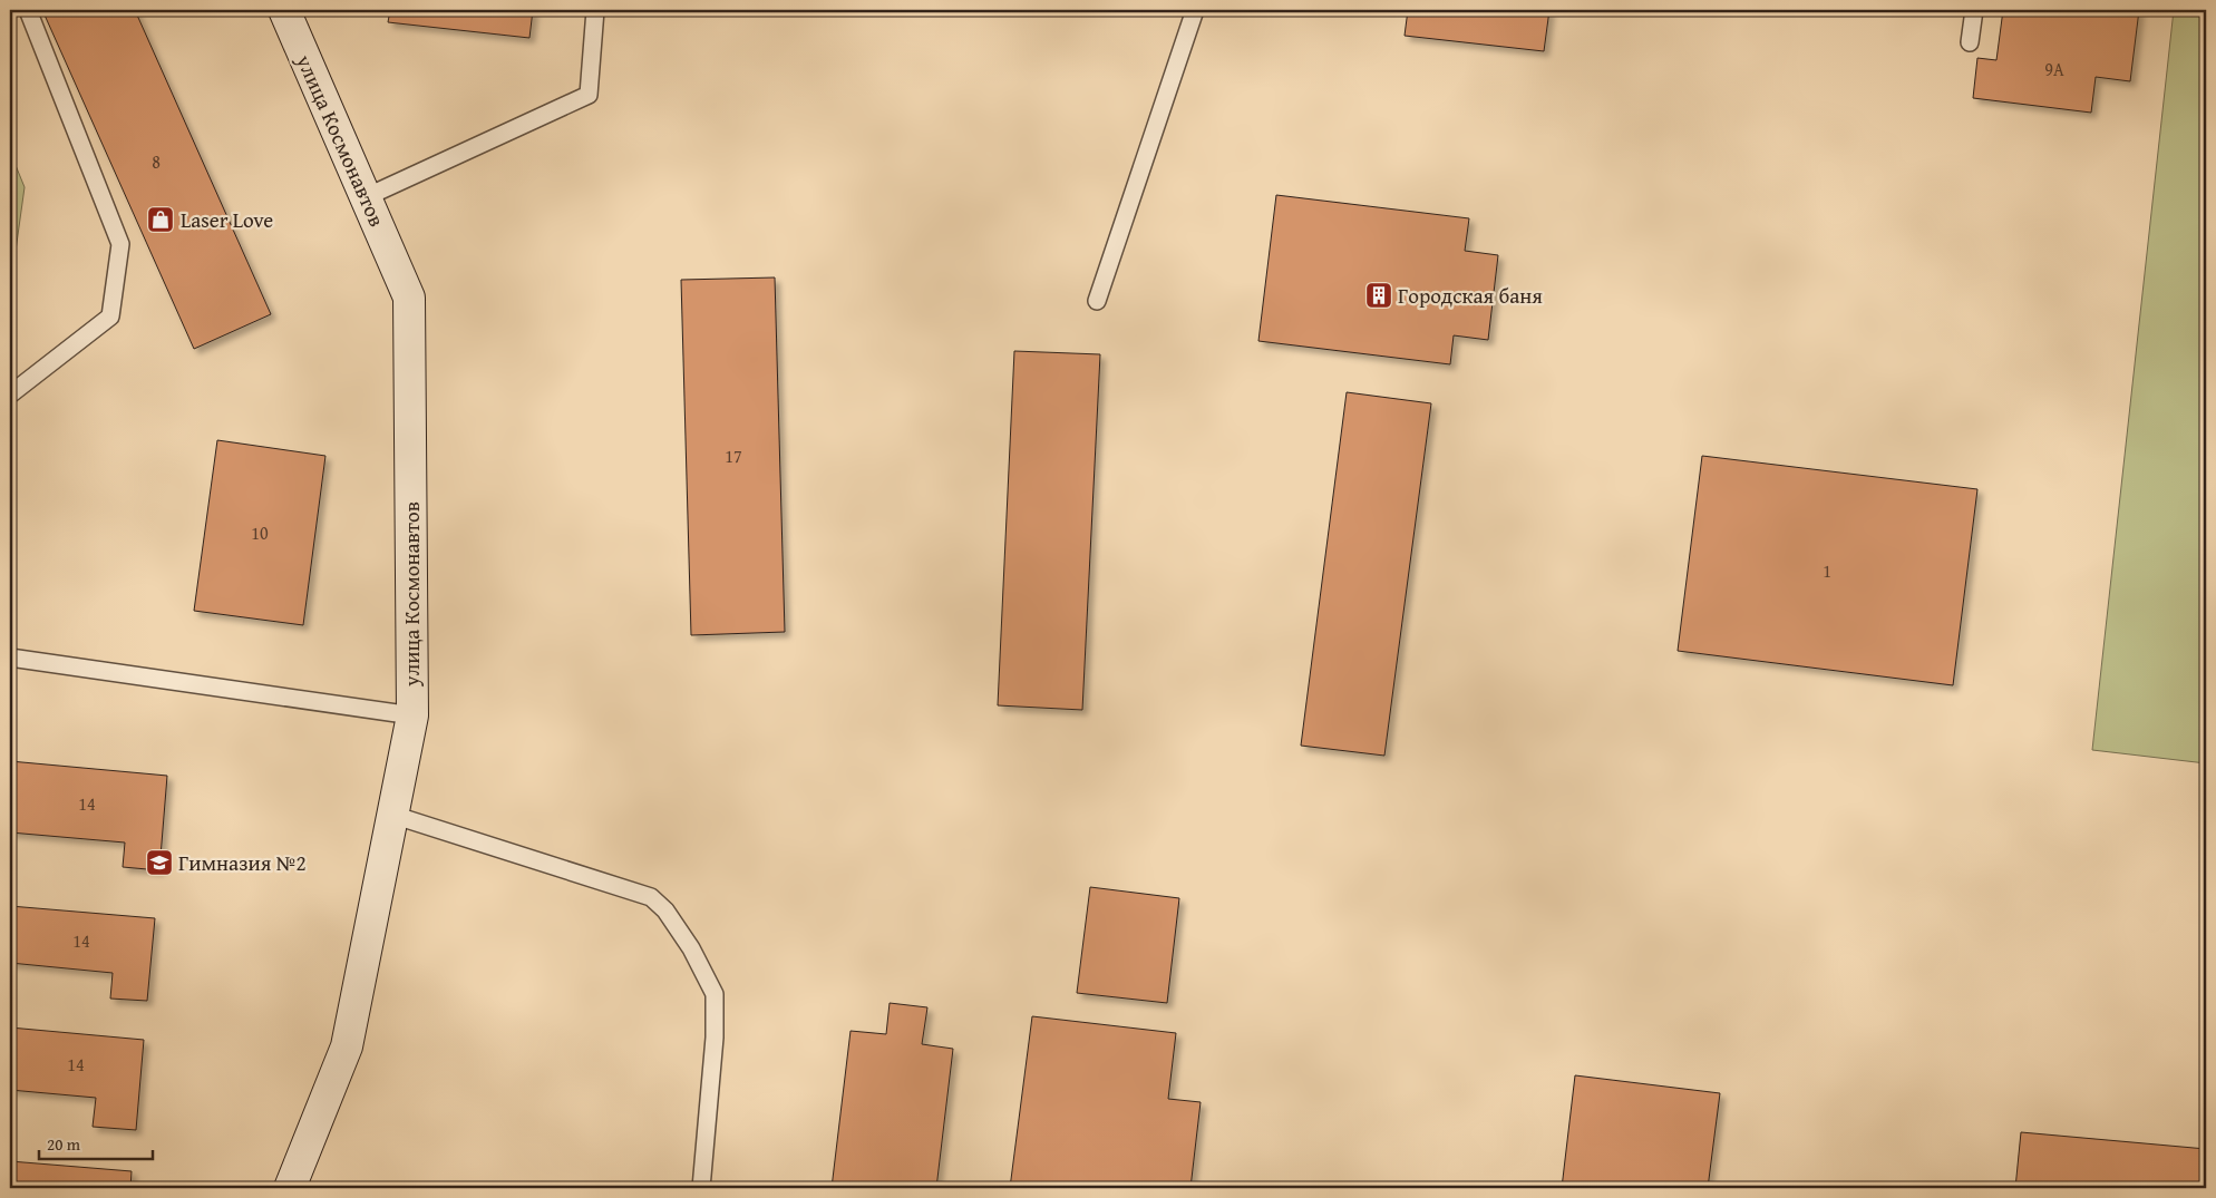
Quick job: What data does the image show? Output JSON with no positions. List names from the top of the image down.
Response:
{
  "streets": {
    "street": ["улица Космонавтов"]
  },
  "places": {
    "shop": ["Laser Love"],
    "building": ["Городская баня"],
    "school or university": ["Гимназия №2"]
  },
  "house_numbers": [
    "9А",
    "8",
    "17",
    "10",
    "1",
    "14",
    "14",
    "14"
  ],
  "scale_bar": "20 m"
}
